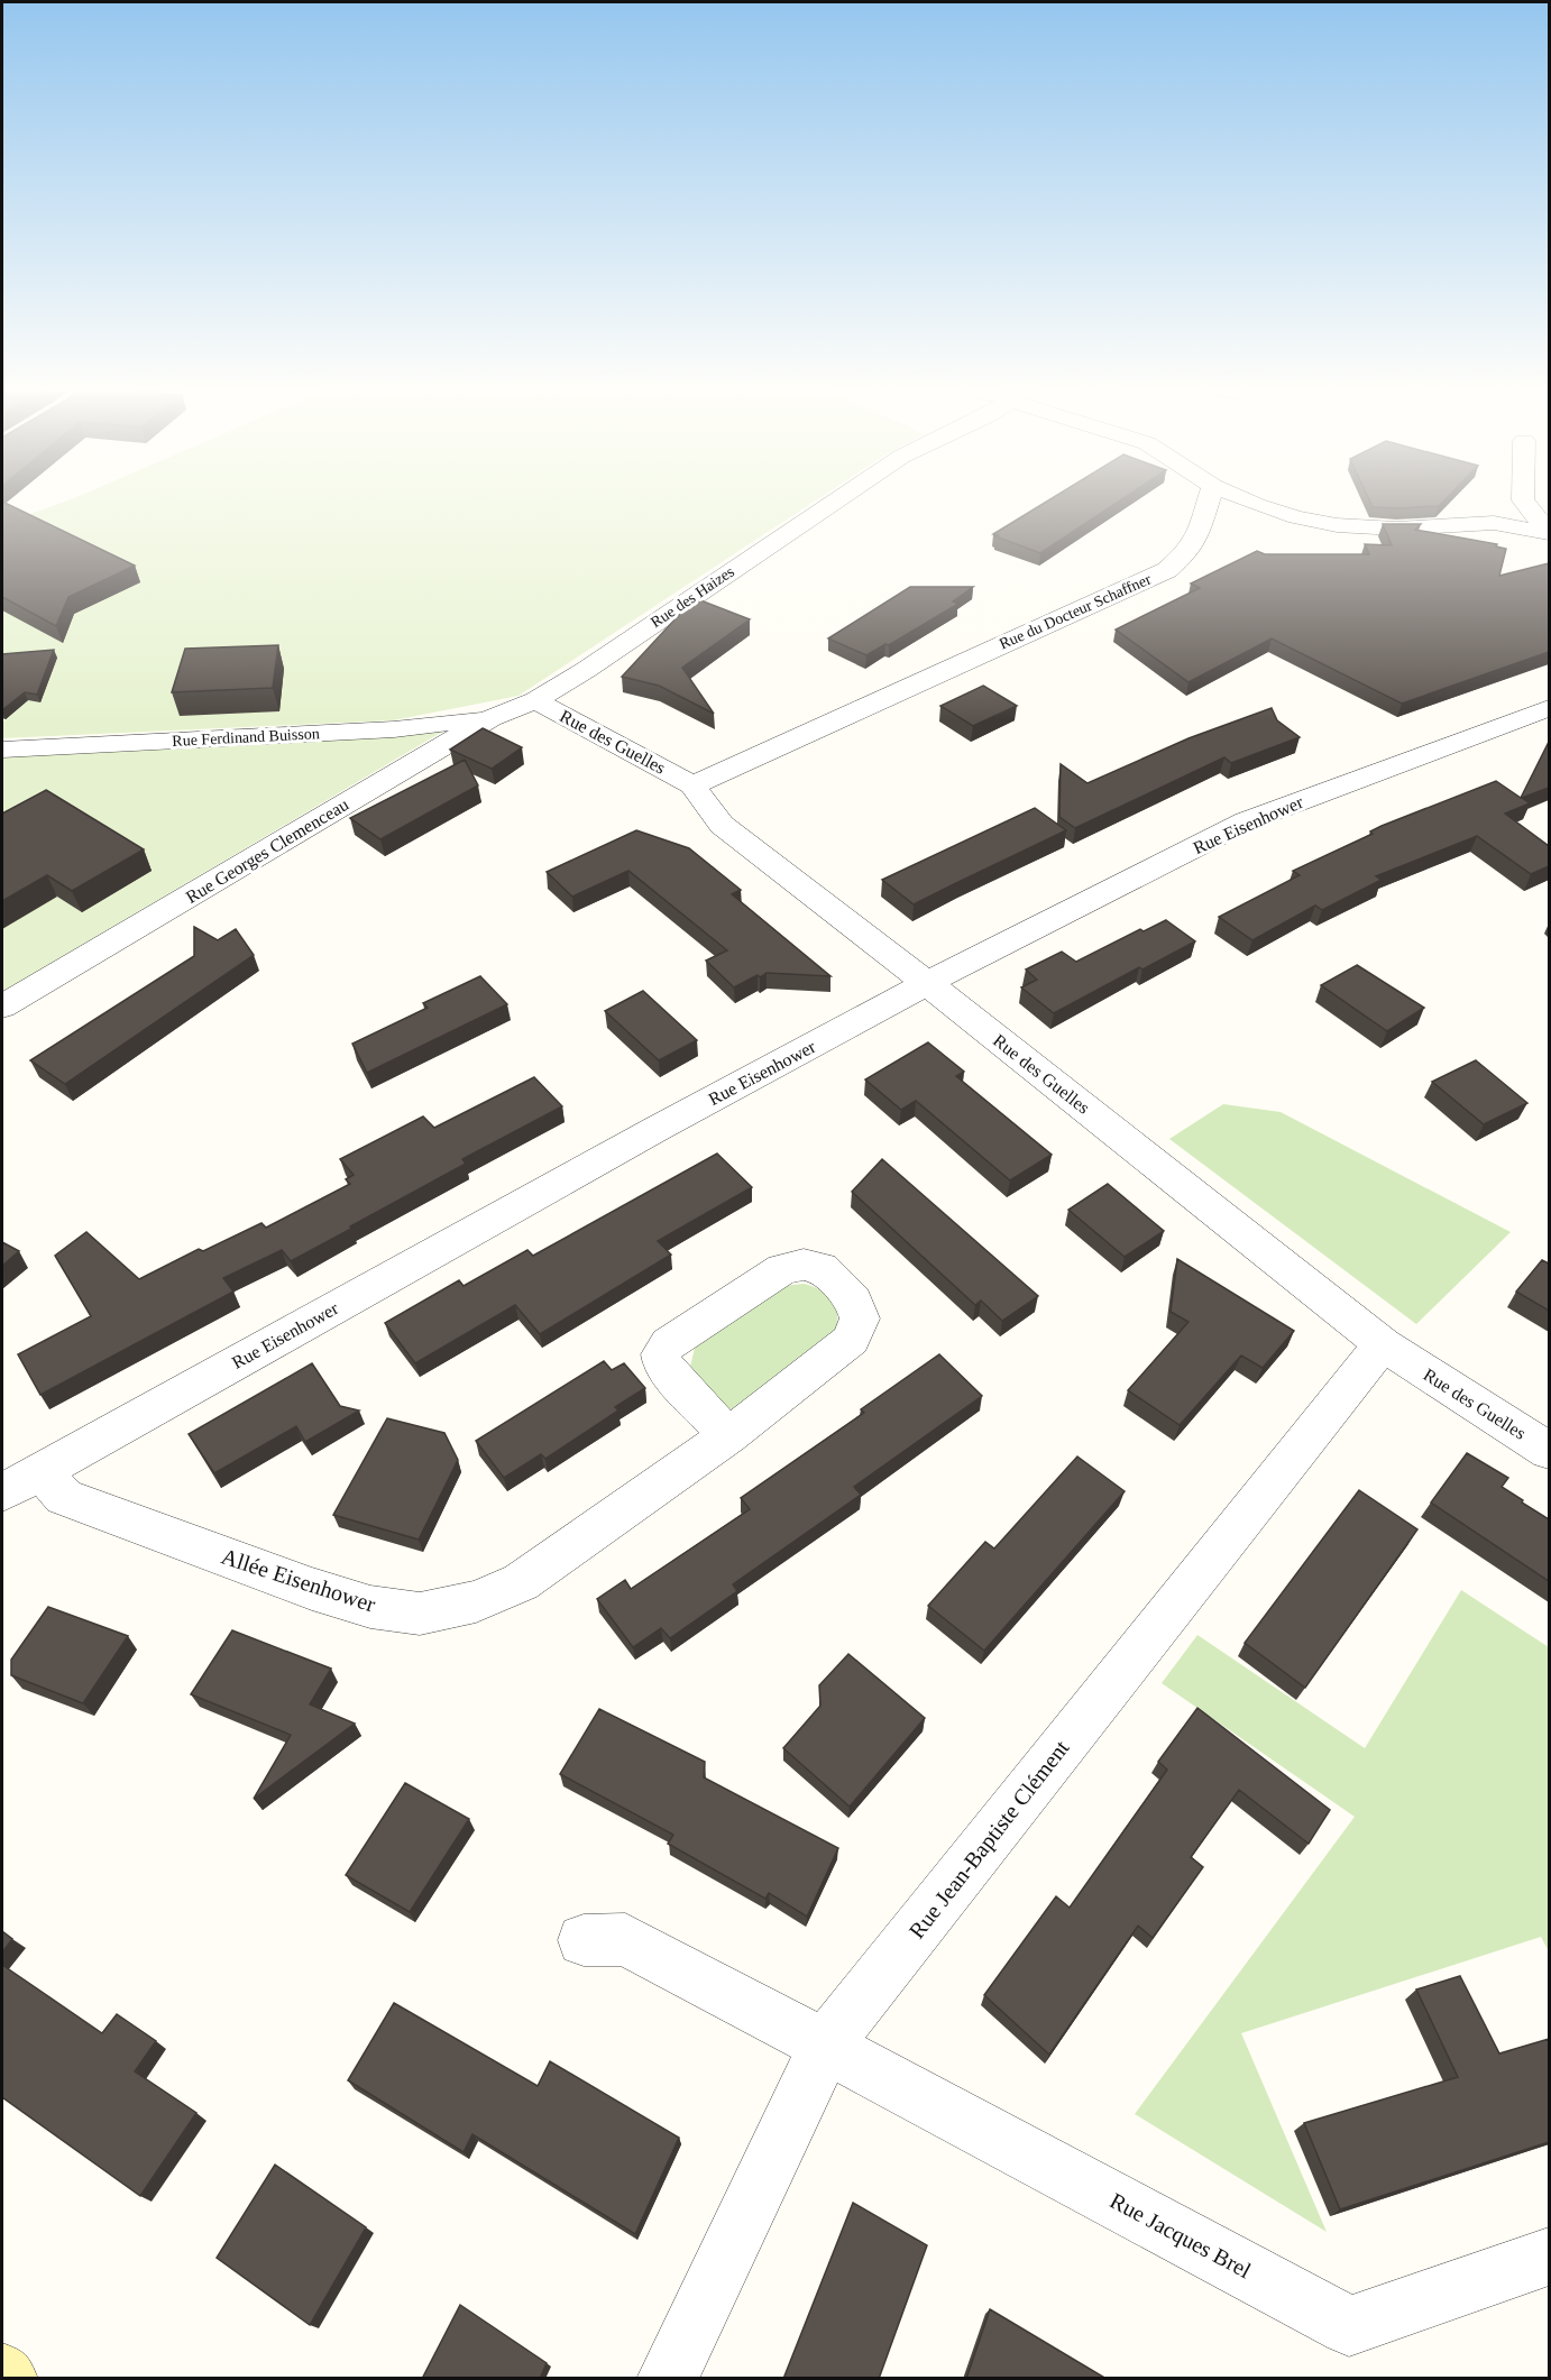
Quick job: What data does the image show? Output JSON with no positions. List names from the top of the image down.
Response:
{
  "streets": {
    "street": [
      "Rue des Haizes",
      "Rue du Docteur Schaffner",
      "Rue Ferdinand Buisson",
      "Rue des Guelles",
      "Rue Eisenhower",
      "Rue Georges Clemenceau",
      "Allée Eisenhower",
      "Rue Jean-Baptiste Clément",
      "Rue Jacques Brel"
    ]
  },
  "crossings": [
    ["Rue des Haizes", "Rue des Guelles"],
    ["Rue des Haizes", "Rue Georges Clemenceau"],
    ["Rue du Docteur Schaffner", "Rue des Guelles"],
    ["Rue Ferdinand Buisson", "Rue Georges Clemenceau"],
    ["Rue des Guelles", "Rue Eisenhower"],
    ["Rue des Guelles", "Rue Georges Clemenceau"],
    ["Rue des Guelles", "Rue Jean-Baptiste Clément"],
    ["Rue Eisenhower", "Allée Eisenhower"],
    ["Rue Jean-Baptiste Clément", "Rue Jacques Brel"]
  ]
}
